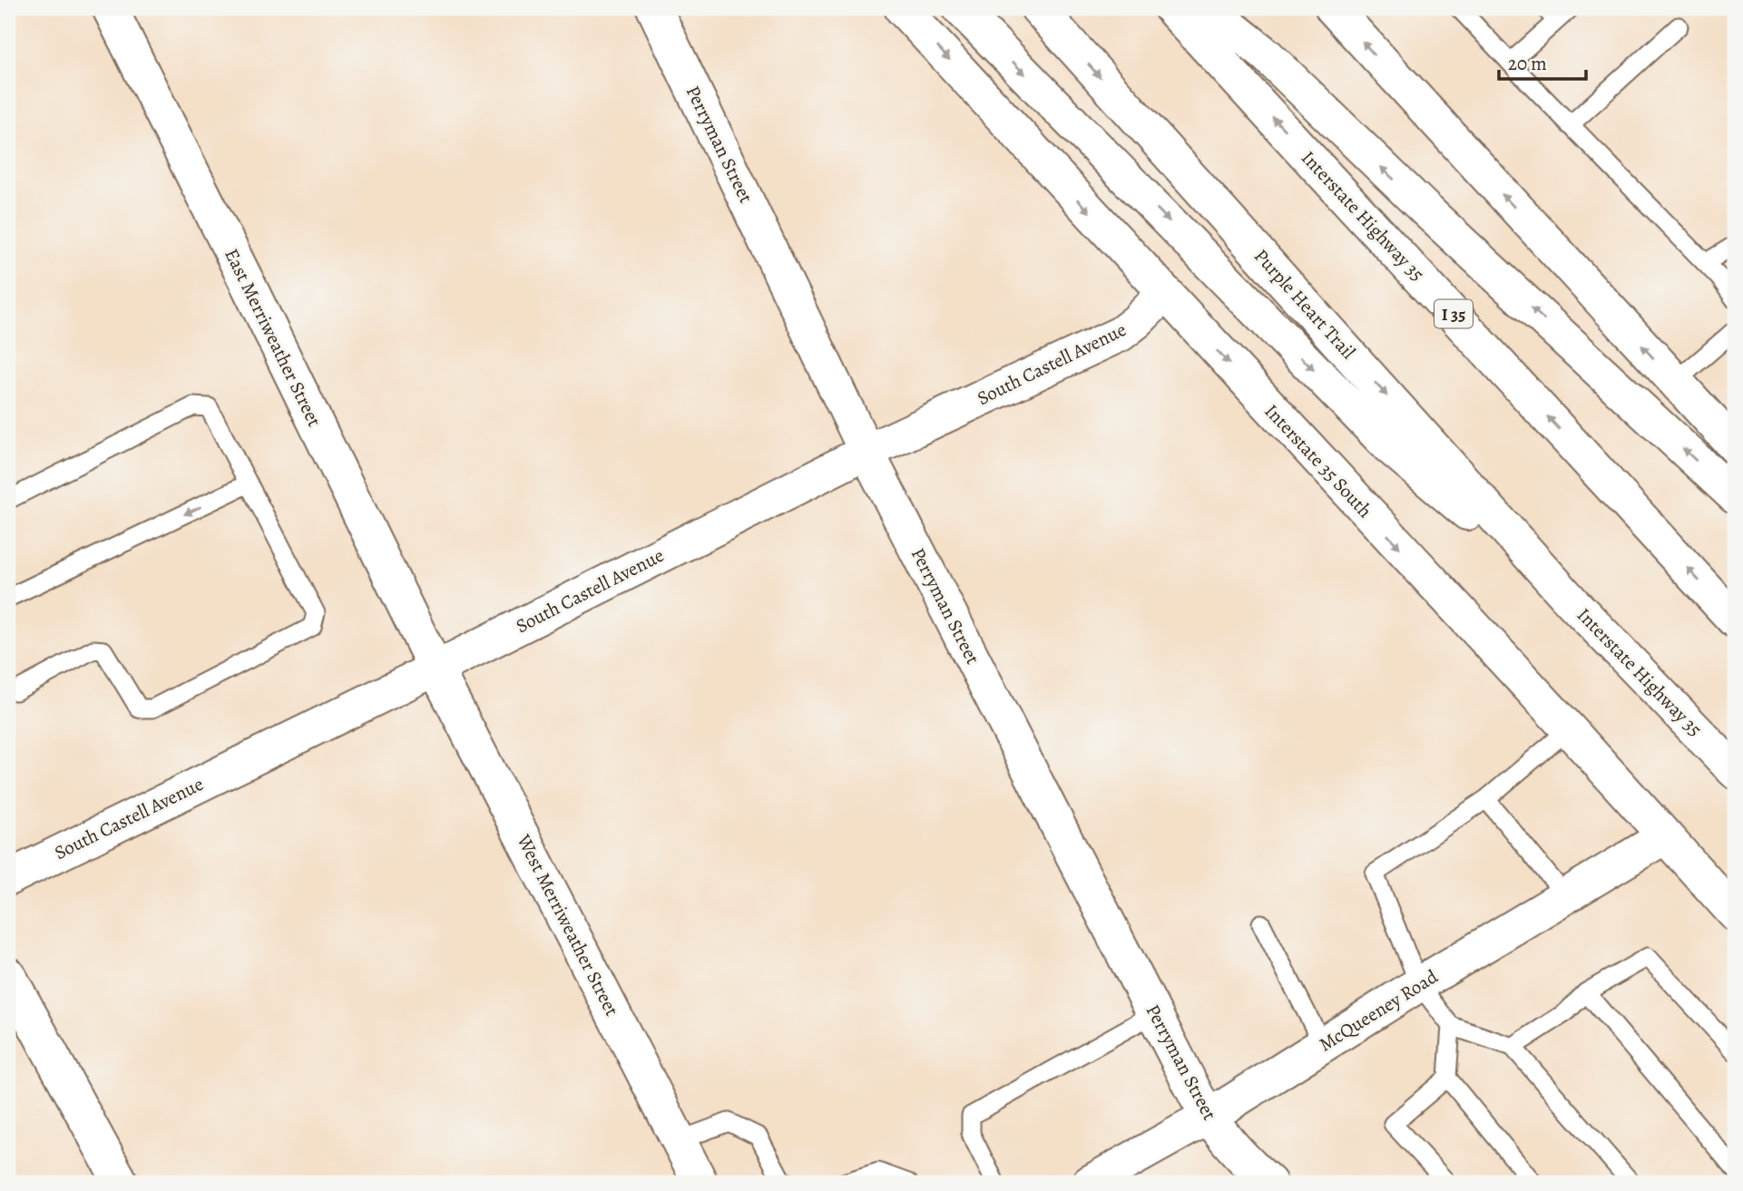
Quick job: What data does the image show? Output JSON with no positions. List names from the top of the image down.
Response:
{
  "streets": {
    "main road": [
      "Perryman Street",
      "Interstate Highway 35",
      "Purple Heart Trail",
      "I 35",
      "East Merriweather Street",
      "South Castell Avenue",
      "Interstate 35 South",
      "West Merriweather Street",
      "McQueeney Road"
    ]
  },
  "crossings": [
    ["Perryman Street", "South Castell Avenue"],
    ["Perryman Street", "McQueeney Road"],
    ["Interstate Highway 35", "Purple Heart Trail"],
    ["East Merriweather Street", "South Castell Avenue"],
    ["East Merriweather Street", "West Merriweather Street"],
    ["South Castell Avenue", "Interstate 35 South"],
    ["South Castell Avenue", "West Merriweather Street"],
    ["Interstate 35 South", "McQueeney Road"]
  ],
  "scale_bar": "20 m"
}
